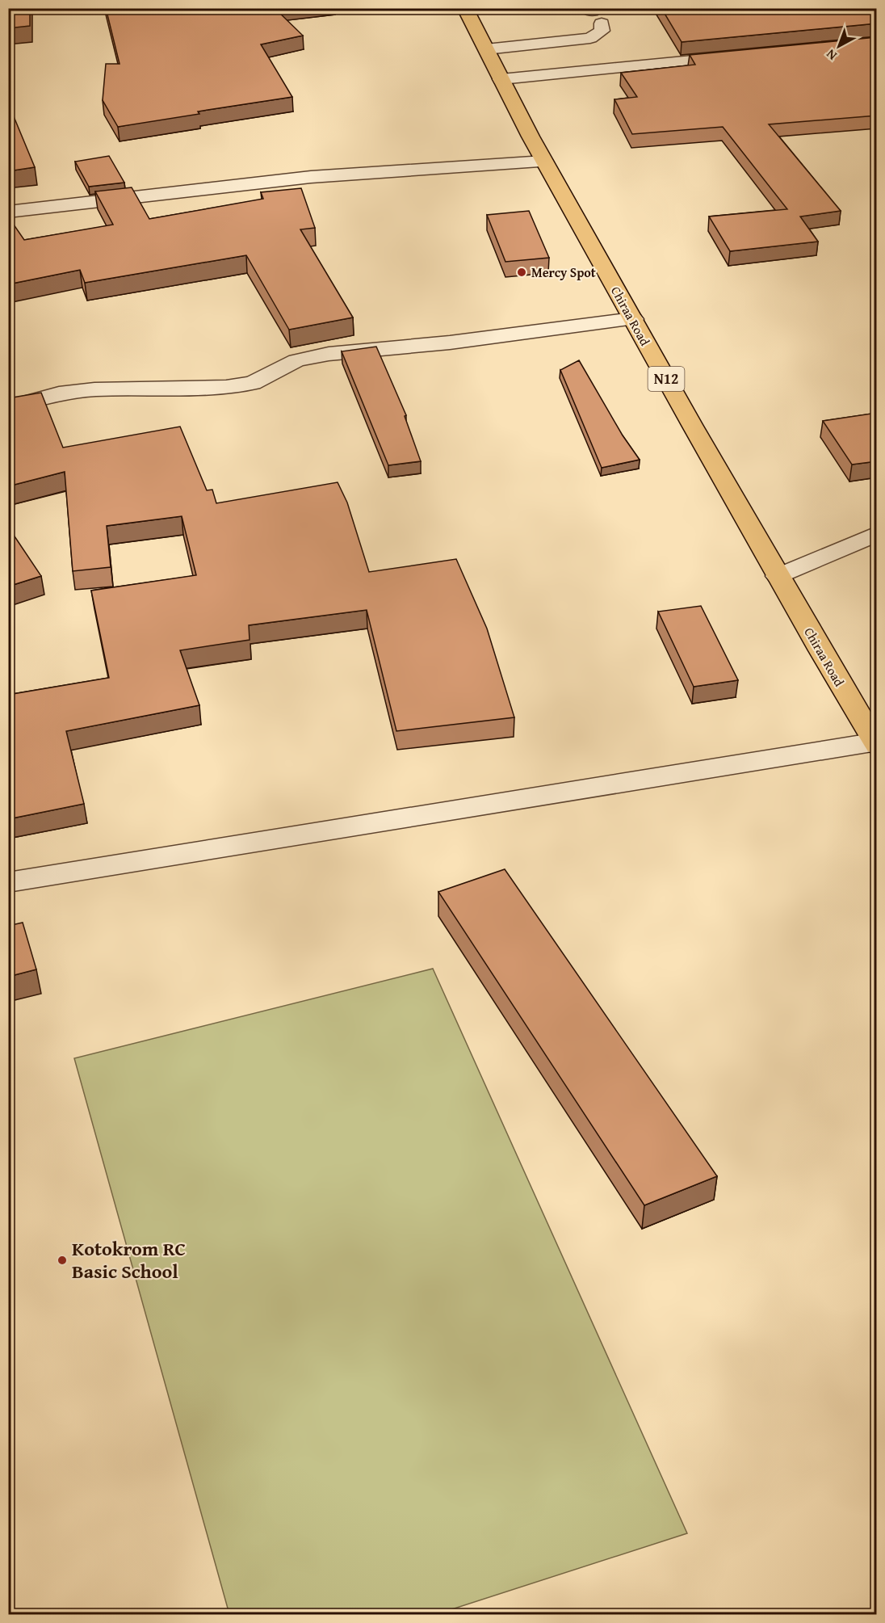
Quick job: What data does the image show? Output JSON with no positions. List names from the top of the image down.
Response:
{
  "streets": {
    "highway": ["Chiraa Road", "N12"]
  },
  "places": ["Mercy Spot", "Kotokrom RC Basic School"],
  "north": "bottom left"
}
